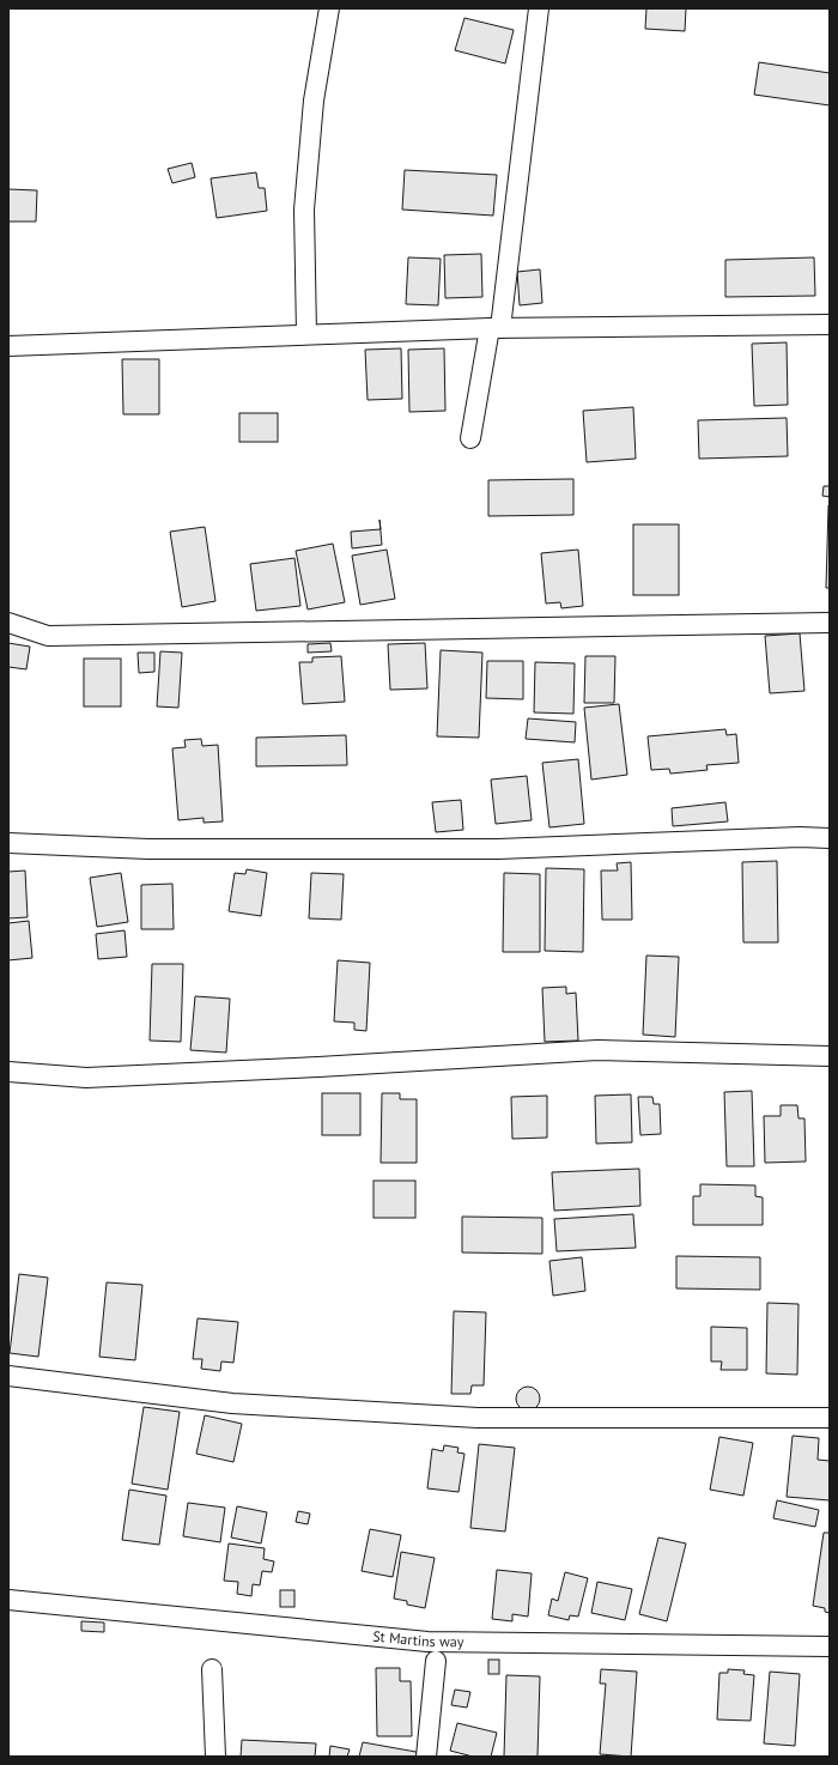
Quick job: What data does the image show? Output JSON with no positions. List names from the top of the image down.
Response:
{
  "streets": {
    "street": ["St Martins way"]
  }
}
